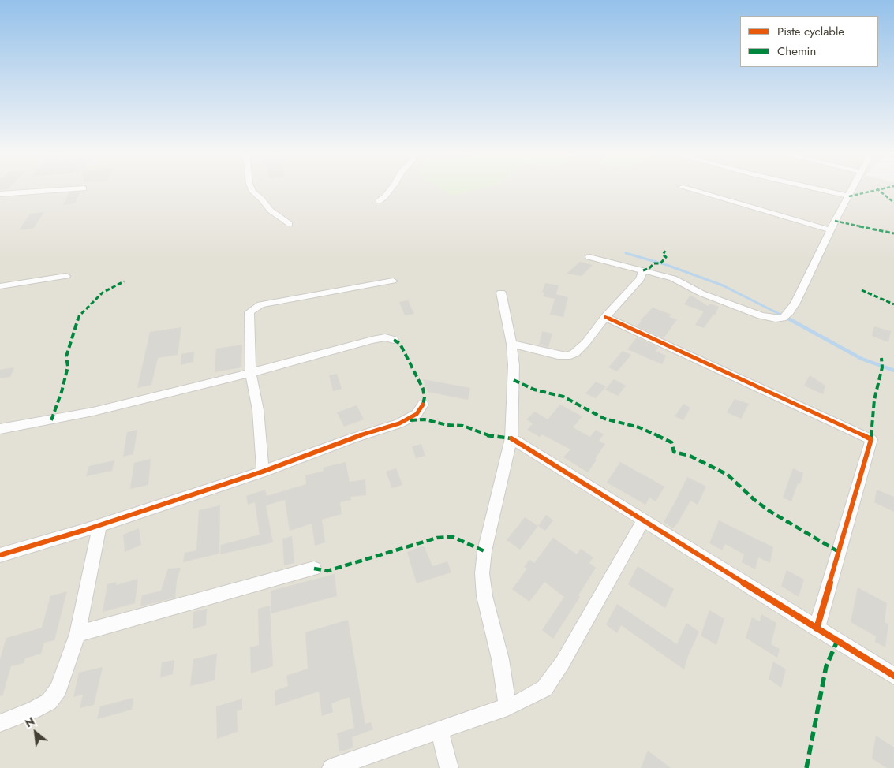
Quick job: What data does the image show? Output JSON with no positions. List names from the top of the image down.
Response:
{
  "legend": ["Piste cyclable", "Chemin"],
  "north": "top left"
}
